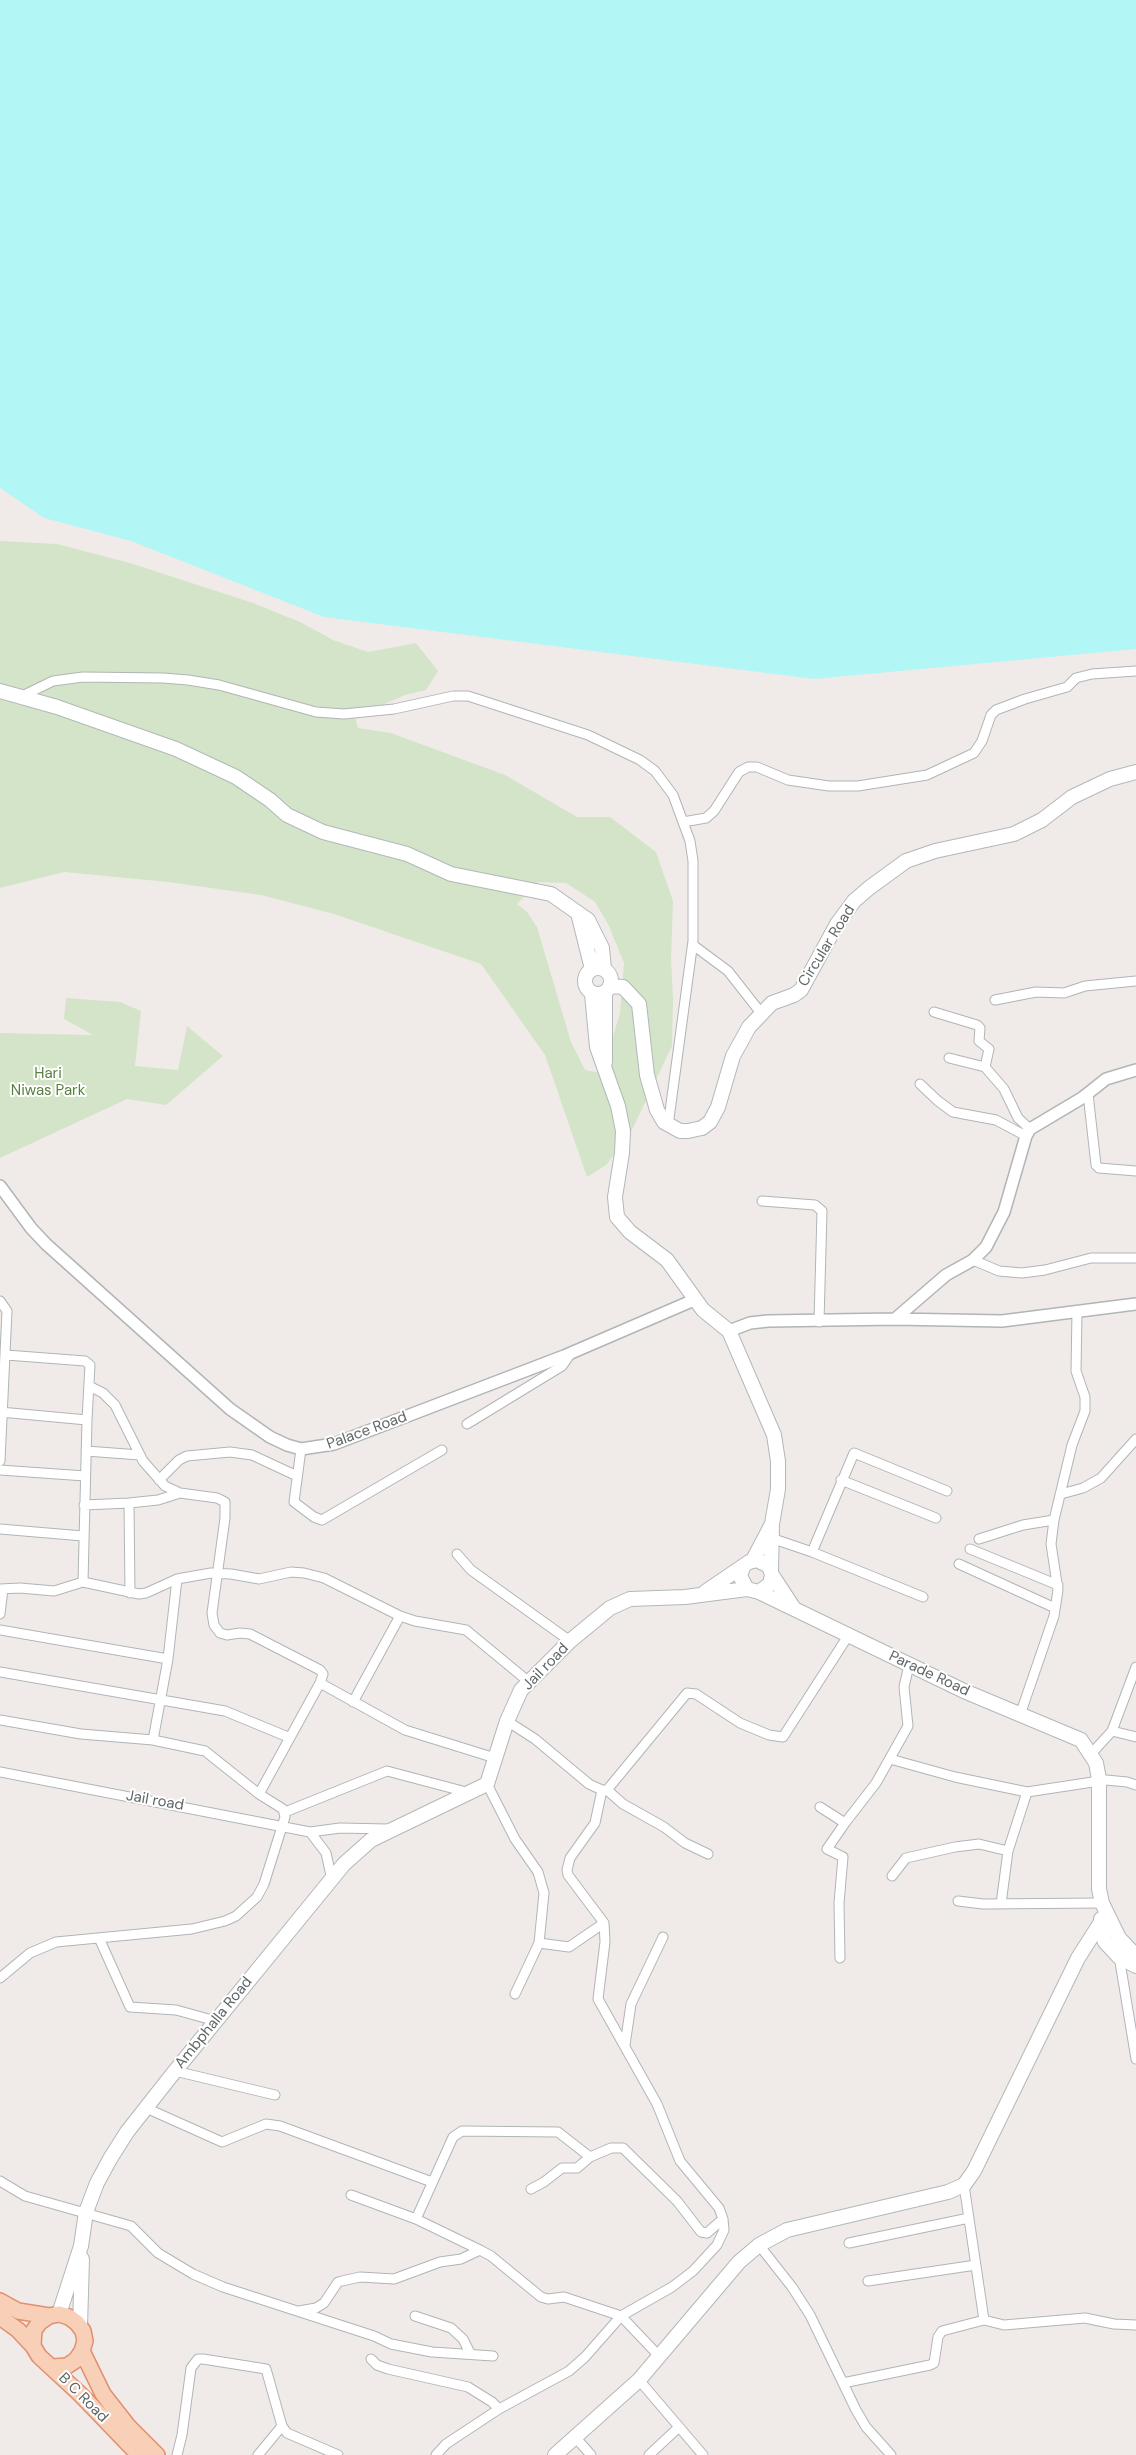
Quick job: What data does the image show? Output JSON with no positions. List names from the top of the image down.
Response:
{
  "streets": {
    "main road": [
      "Circular Road",
      "Jail road",
      "Parade Road",
      "Ambphalla Road",
      "B C Road"
    ],
    "street": ["Palace Road"]
  },
  "crossings": [
    ["Jail road", "Parade Road"],
    ["Jail road", "Ambphalla Road"]
  ],
  "parks": ["Hari Niwas Park"]
}
